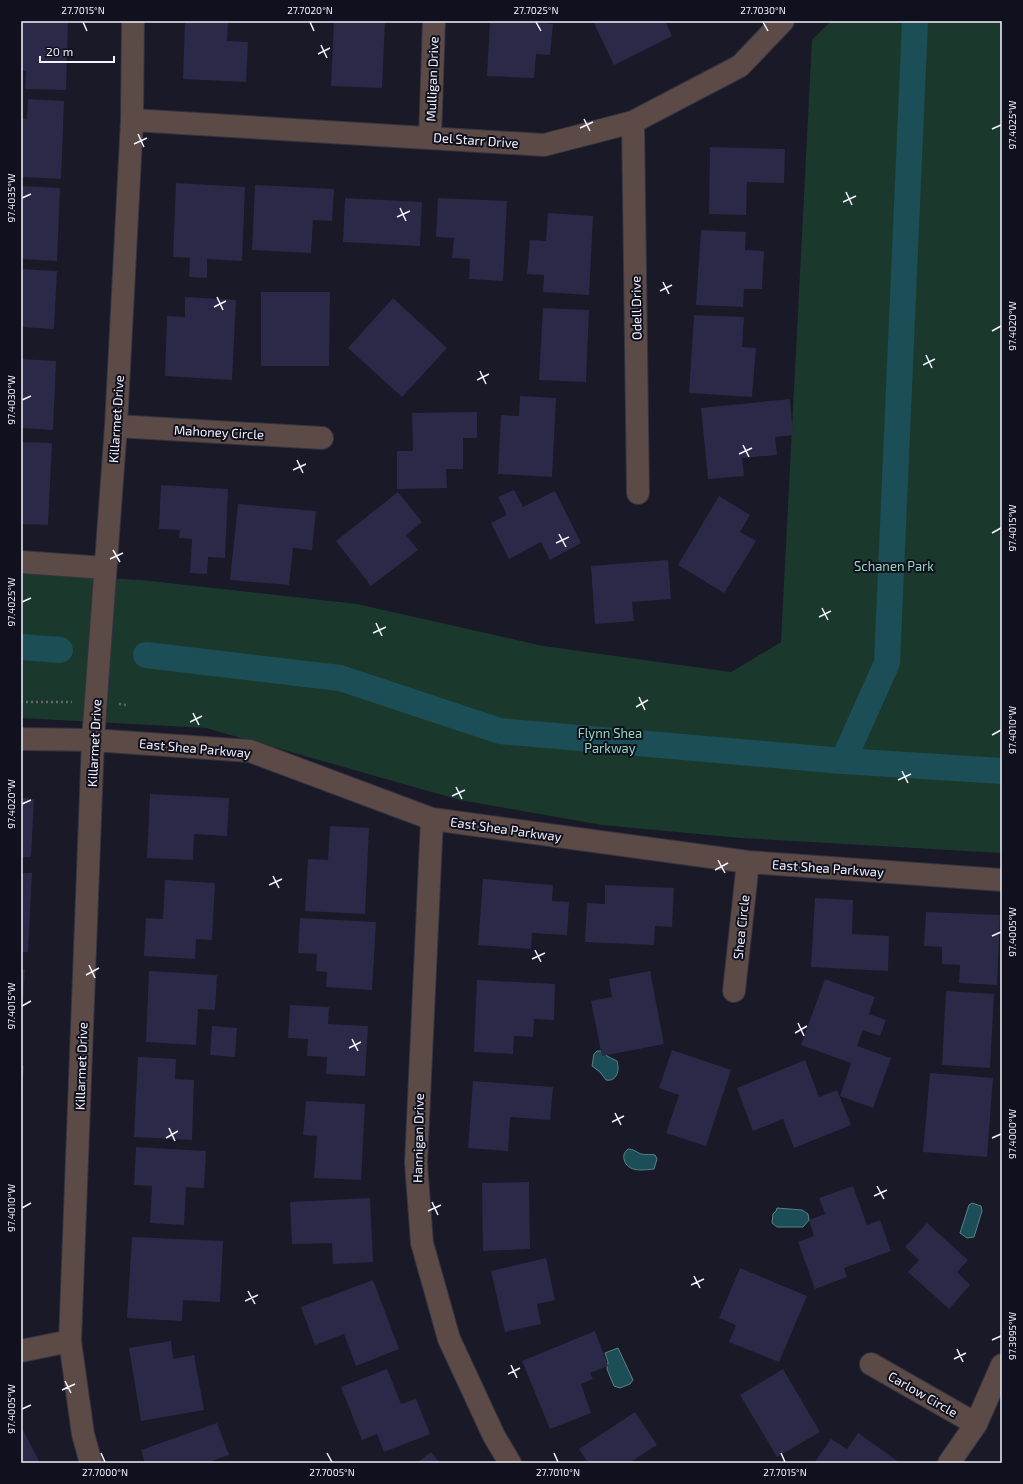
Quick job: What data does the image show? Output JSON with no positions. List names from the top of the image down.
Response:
{
  "streets": {
    "street": [
      "Mulligan Drive",
      "Del Starr Drive",
      "Odell Drive",
      "Killarmet Drive",
      "Mahoney Circle",
      "East Shea Parkway",
      "Shea Circle",
      "Hannigan Drive",
      "Carlow Circle"
    ]
  },
  "crossings": [
    ["Mulligan Drive", "Del Starr Drive"],
    ["Del Starr Drive", "Odell Drive"],
    ["Del Starr Drive", "Killarmet Drive"],
    ["Killarmet Drive", "Mahoney Circle"],
    ["Killarmet Drive", "East Shea Parkway"],
    ["East Shea Parkway", "Shea Circle"],
    ["East Shea Parkway", "Hannigan Drive"]
  ],
  "parks": ["Schanen Park", "Flynn Shea Parkway"],
  "scale_bar": "20 m",
  "coordinates": [
    "27.7015°N",
    "27.7020°N",
    "27.7025°N",
    "27.7030°N",
    "97.4025°W",
    "97.4035°W",
    "97.4020°W",
    "97.4030°W",
    "97.4015°W",
    "97.4010°W",
    "97.4005°W",
    "97.4000°W",
    "97.3995°W",
    "27.7000°N",
    "27.7005°N",
    "27.7010°N"
  ]
}
